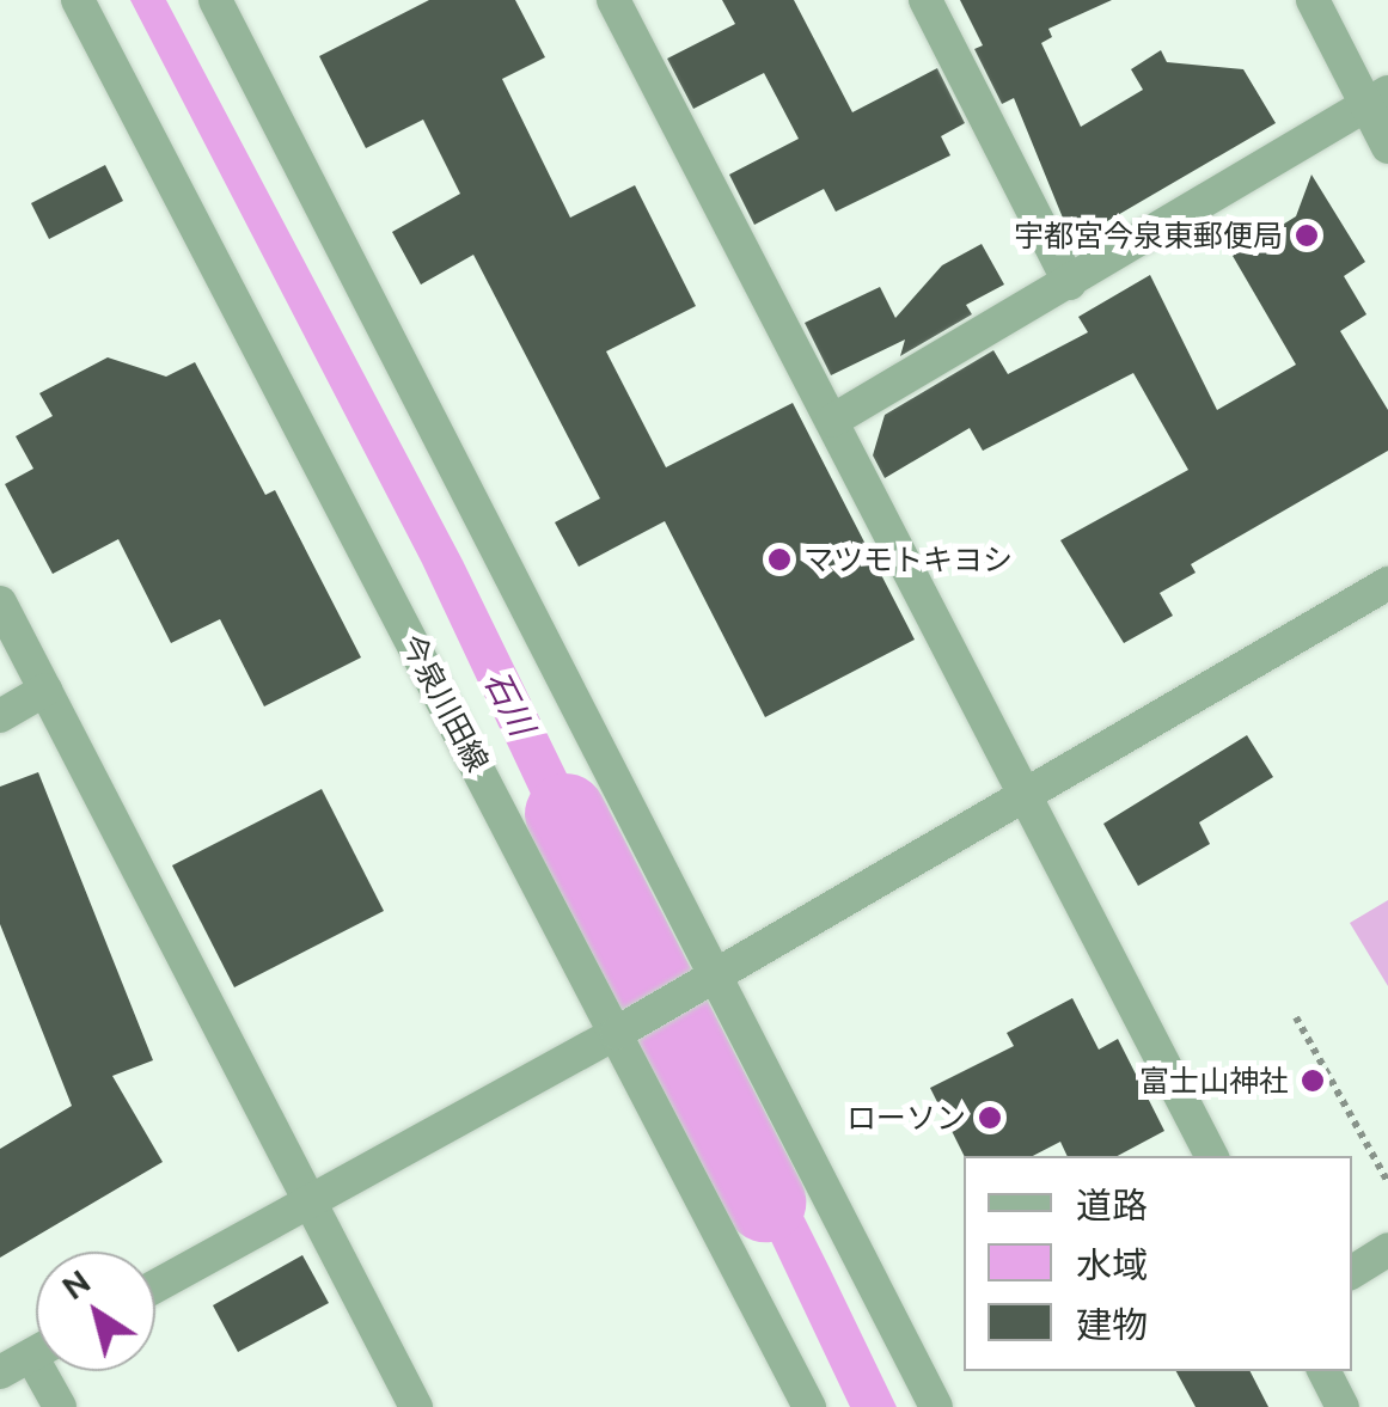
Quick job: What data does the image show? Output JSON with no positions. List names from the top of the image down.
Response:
{
  "streets": {
    "street": ["今泉川田線"]
  },
  "water": ["石川"],
  "places": [
    "宇都宮今泉東郵便局",
    "マツモトキヨシ",
    "富士山神社",
    "ローソン"
  ],
  "legend": ["道路", "水域", "建物"],
  "north": "top left"
}
